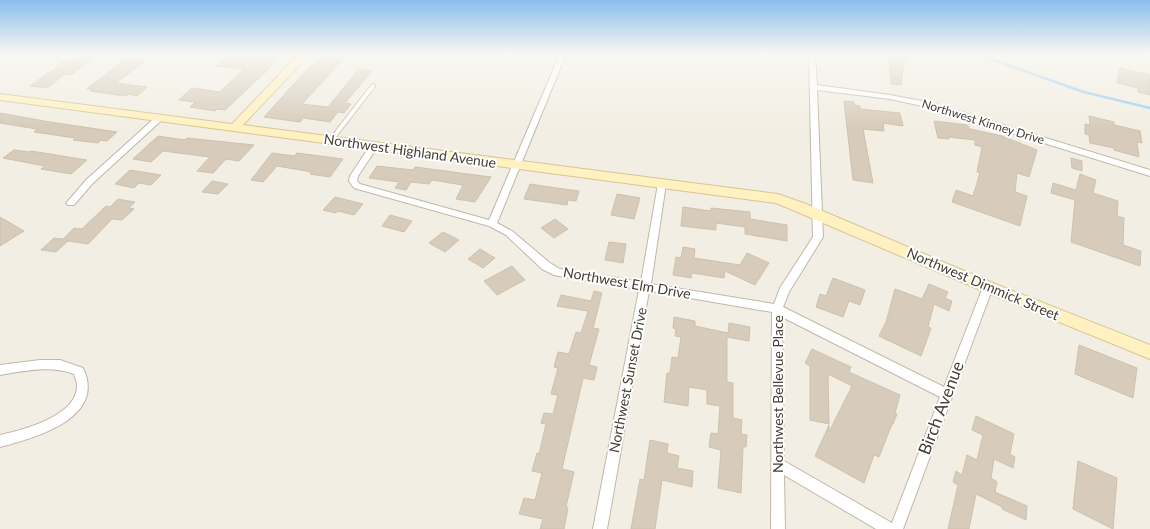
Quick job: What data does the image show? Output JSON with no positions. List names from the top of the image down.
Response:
{
  "streets": {
    "main road": ["Northwest Highland Avenue", "Northwest Dimmick Street"],
    "street": [
      "Northwest Kinney Drive",
      "Northwest Elm Drive",
      "Northwest Sunset Drive",
      "Northwest Bellevue Place",
      "Birch Avenue"
    ]
  },
  "crossings": [
    ["Northwest Kinney Drive", "Northwest Bellevue Place"],
    ["Northwest Highland Avenue", "Northwest Elm Drive"],
    ["Northwest Highland Avenue", "Northwest Dimmick Street"],
    ["Northwest Highland Avenue", "Northwest Sunset Drive"],
    ["Northwest Highland Avenue", "Northwest Bellevue Place"],
    ["Northwest Elm Drive", "Northwest Sunset Drive"],
    ["Northwest Elm Drive", "Northwest Bellevue Place"],
    ["Northwest Elm Drive", "Birch Avenue"],
    ["Northwest Dimmick Street", "Northwest Bellevue Place"],
    ["Northwest Dimmick Street", "Birch Avenue"]
  ]
}
